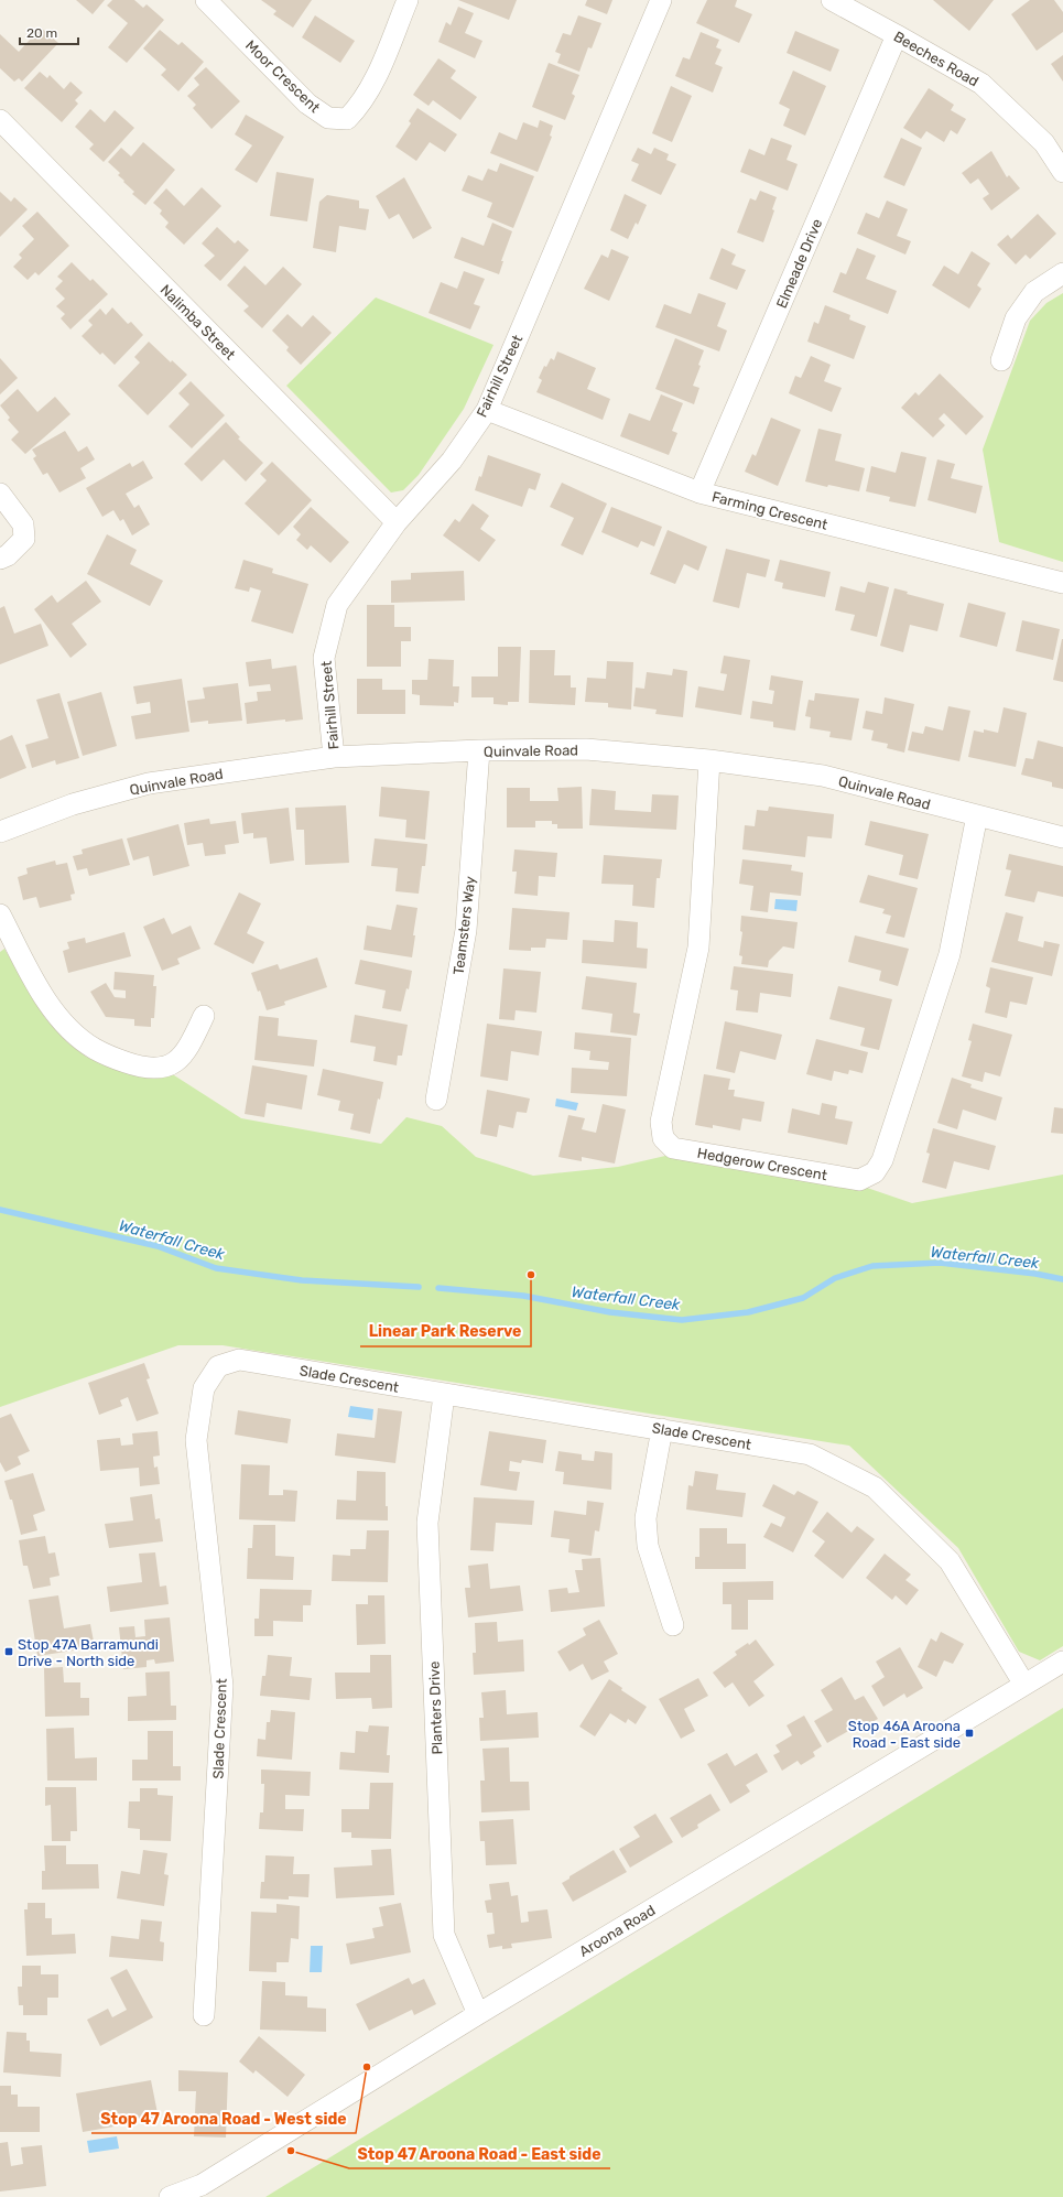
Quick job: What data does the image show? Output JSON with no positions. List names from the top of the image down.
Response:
{
  "streets": {
    "street": [
      "Beeches Road",
      "Moor Crescent",
      "Elmeade Drive",
      "Nalimba Street",
      "Fairhill Street",
      "Farming Crescent",
      "Quinvale Road",
      "Teamsters Way",
      "Hedgerow Crescent",
      "Slade Crescent",
      "Planters Drive",
      "Aroona Road"
    ]
  },
  "crossings": [
    ["Beeches Road", "Elmeade Drive"],
    ["Elmeade Drive", "Farming Crescent"],
    ["Nalimba Street", "Fairhill Street"],
    ["Fairhill Street", "Farming Crescent"],
    ["Fairhill Street", "Quinvale Road"],
    ["Quinvale Road", "Teamsters Way"],
    ["Quinvale Road", "Hedgerow Crescent"],
    ["Slade Crescent", "Planters Drive"],
    ["Slade Crescent", "Aroona Road"],
    ["Planters Drive", "Aroona Road"]
  ],
  "water": ["Waterfall Creek"],
  "places": {
    "other": ["Linear Park Reserve", "Stop 47 Aroona Road - West side", "Stop 47 Aroona Road - East side"],
    "transit": ["Stop 47A Barramundi Drive - North side", "Stop 46A Aroona Road - East side"]
  },
  "scale_bar": "20 m"
}
